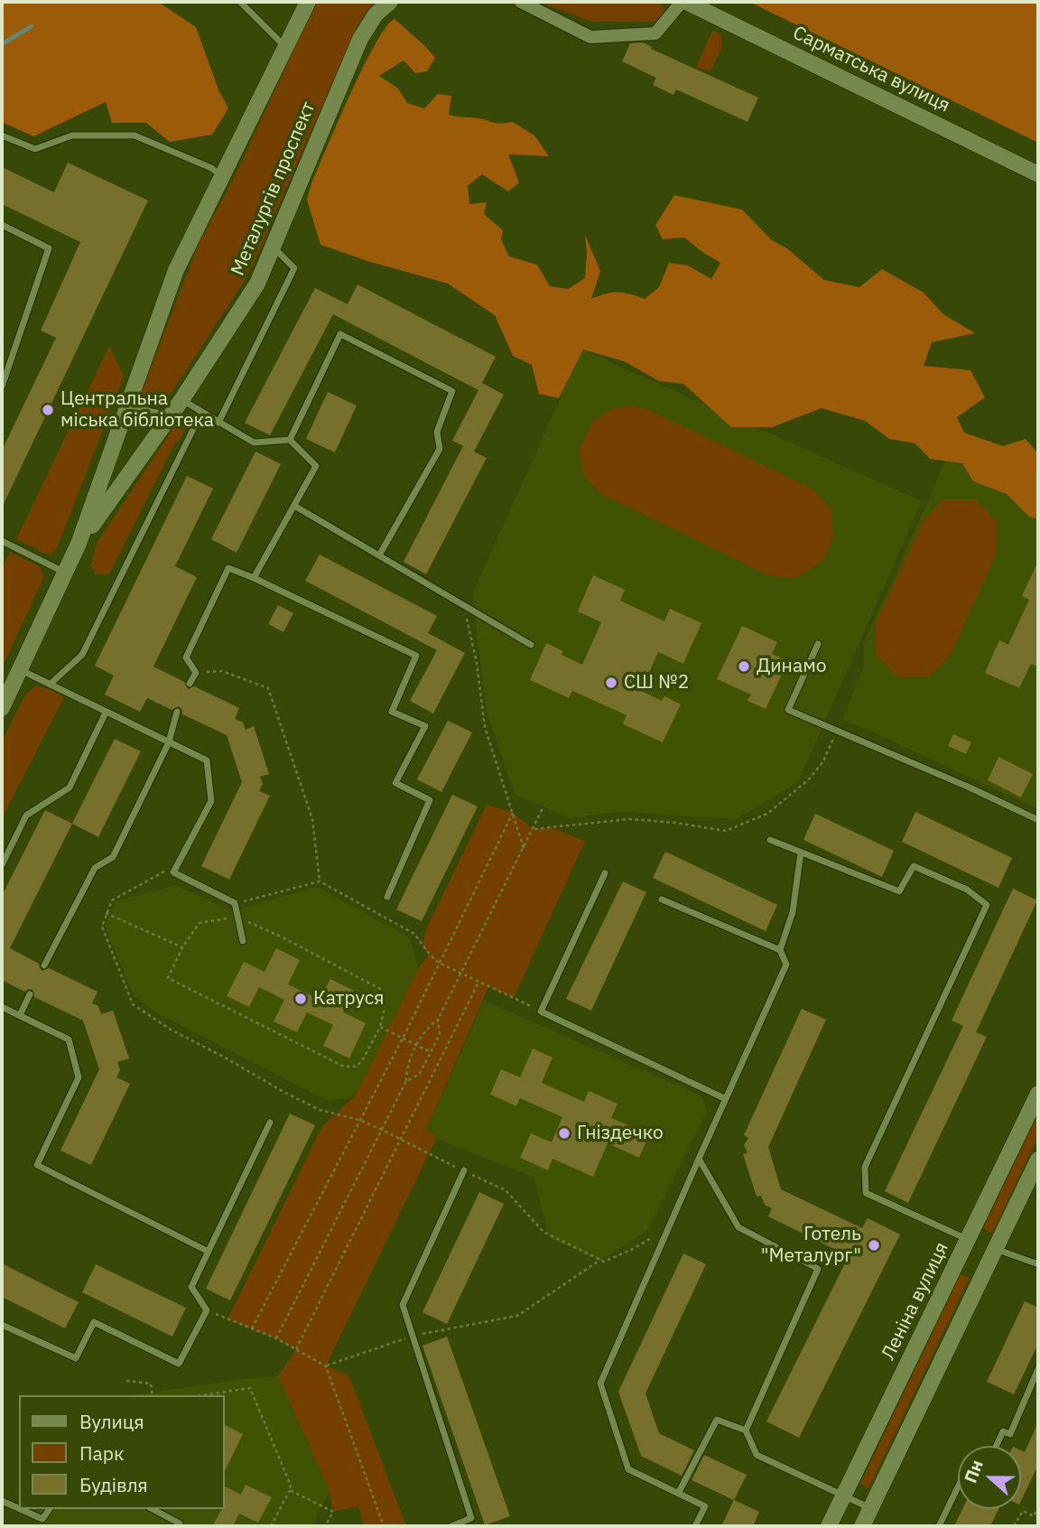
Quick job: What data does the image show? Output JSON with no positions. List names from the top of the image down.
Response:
{
  "streets": {
    "street": ["Сарматська вулиця", "Металургів проспект", "Леніна вулиця"]
  },
  "places": [
    "Центральна міська бібліотека",
    "Динамо",
    "СШ №2",
    "Катруся",
    "Гніздечко",
    "Готель \"Металург\""
  ],
  "legend": ["Вулиця", "Парк", "Будівля"],
  "north": "left"
}
